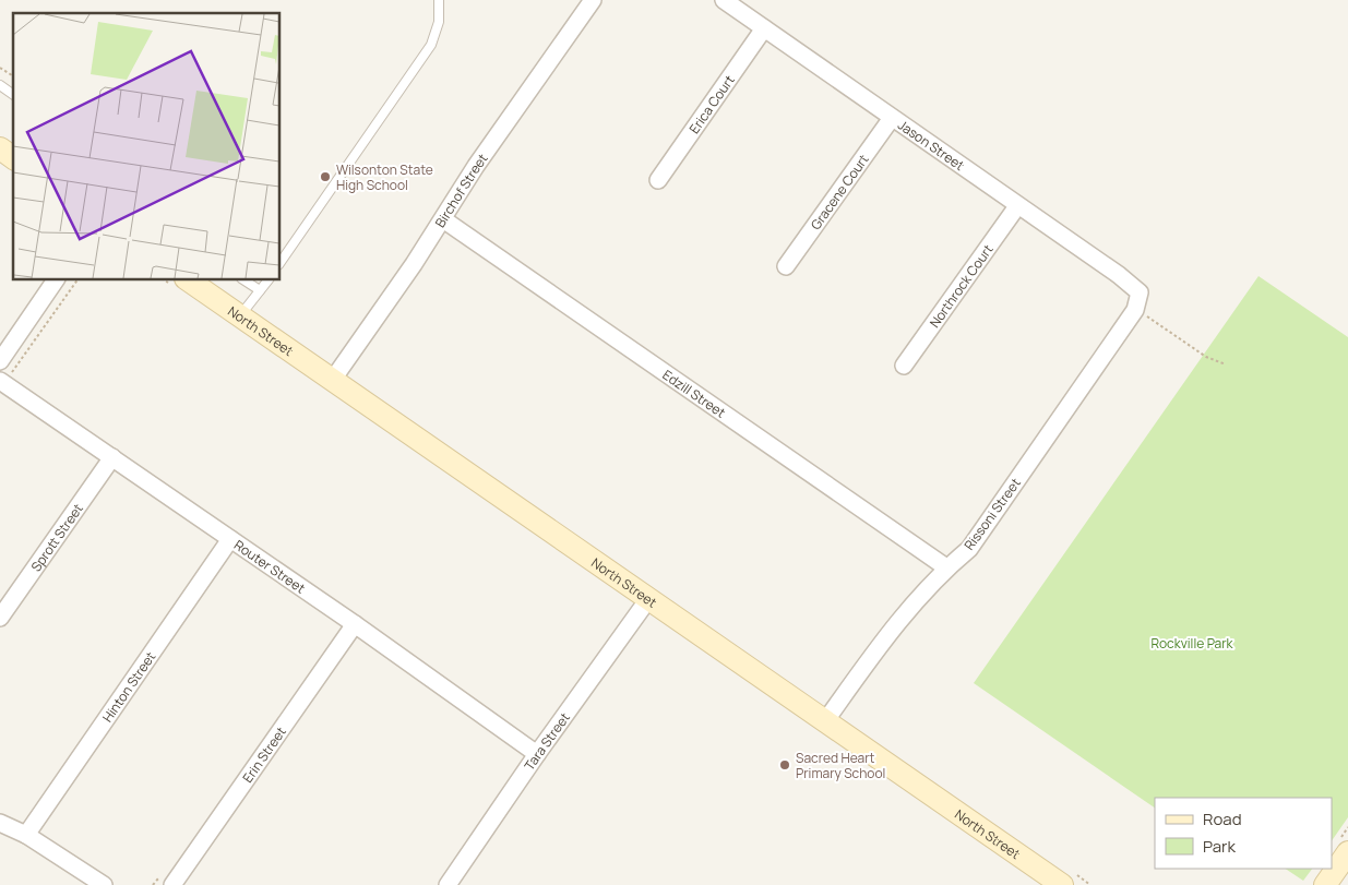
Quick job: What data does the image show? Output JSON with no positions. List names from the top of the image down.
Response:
{
  "streets": {
    "street": [
      "Erica Court",
      "Jason Street",
      "Birchof Street",
      "Gracene Court",
      "Northrock Court",
      "North Street",
      "Edzill Street",
      "Rissoni Street",
      "Sprott Street",
      "Router Street",
      "Hinton Street",
      "Tara Street",
      "Erin Street"
    ]
  },
  "crossings": [
    ["Erica Court", "Jason Street"],
    ["Jason Street", "Gracene Court"],
    ["Jason Street", "Northrock Court"],
    ["Jason Street", "Rissoni Street"],
    ["Birchof Street", "North Street"],
    ["Birchof Street", "Edzill Street"],
    ["North Street", "Rissoni Street"],
    ["North Street", "Tara Street"],
    ["Edzill Street", "Rissoni Street"],
    ["Sprott Street", "Router Street"],
    ["Router Street", "Hinton Street"],
    ["Router Street", "Tara Street"],
    ["Router Street", "Erin Street"]
  ],
  "parks": ["Rockville Park"],
  "places": ["Wilsonton State High School", "Sacred Heart Primary School"],
  "legend": ["Road", "Park"]
}
